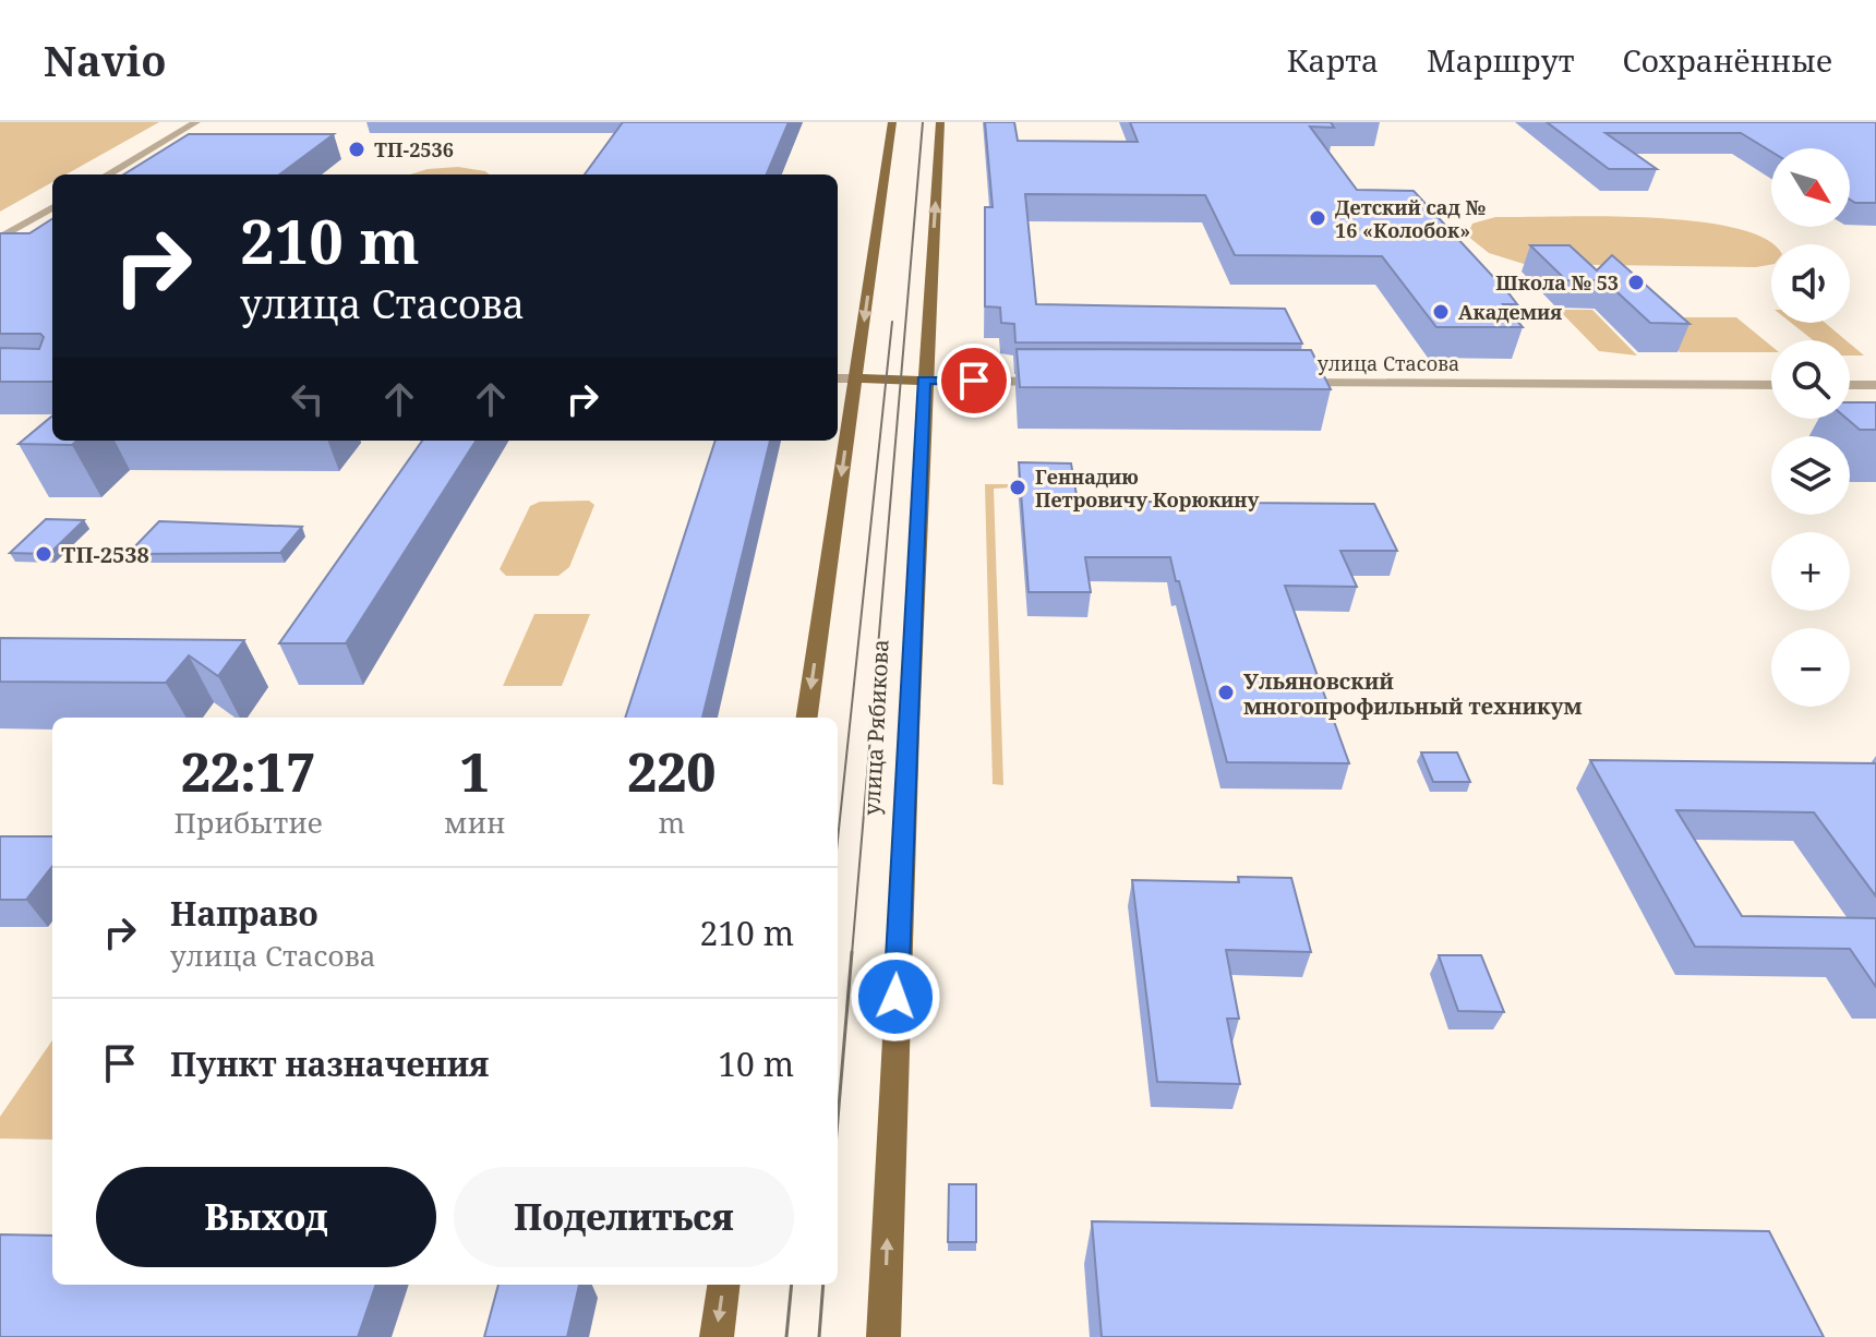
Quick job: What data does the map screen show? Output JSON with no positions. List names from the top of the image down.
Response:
{
  "streets": {
    "main road": ["улица Рябикова"],
    "street": ["улица Стасова"]
  },
  "places": [
    "ТП-2536",
    "Детский сад № 16 «Колобок»",
    "Школа № 53",
    "Академия",
    "Геннадию Петровичу Корюкину",
    "ТП-2538",
    "Ульяновский многопрофильный техникум"
  ],
  "north": "bottom right",
  "page": {
    "header": "Navio",
    "nav": ["Карта", "Маршрут", "Сохранённые"],
    "map_buttons": ["+", "−"],
    "turn": ["210 m", "улица Стасова"],
    "eta": [
      "22:17",
      "Прибытие",
      "1",
      "мин",
      "220",
      "m"
    ],
    "list": [
      {
        "name": "Направо",
        "note": "улица Стасова",
        "value": "210 m"
      },
      {
        "name": "Пункт назначения",
        "value": "10 m"
      }
    ],
    "buttons": ["Выход", "Поделиться"]
  }
}
